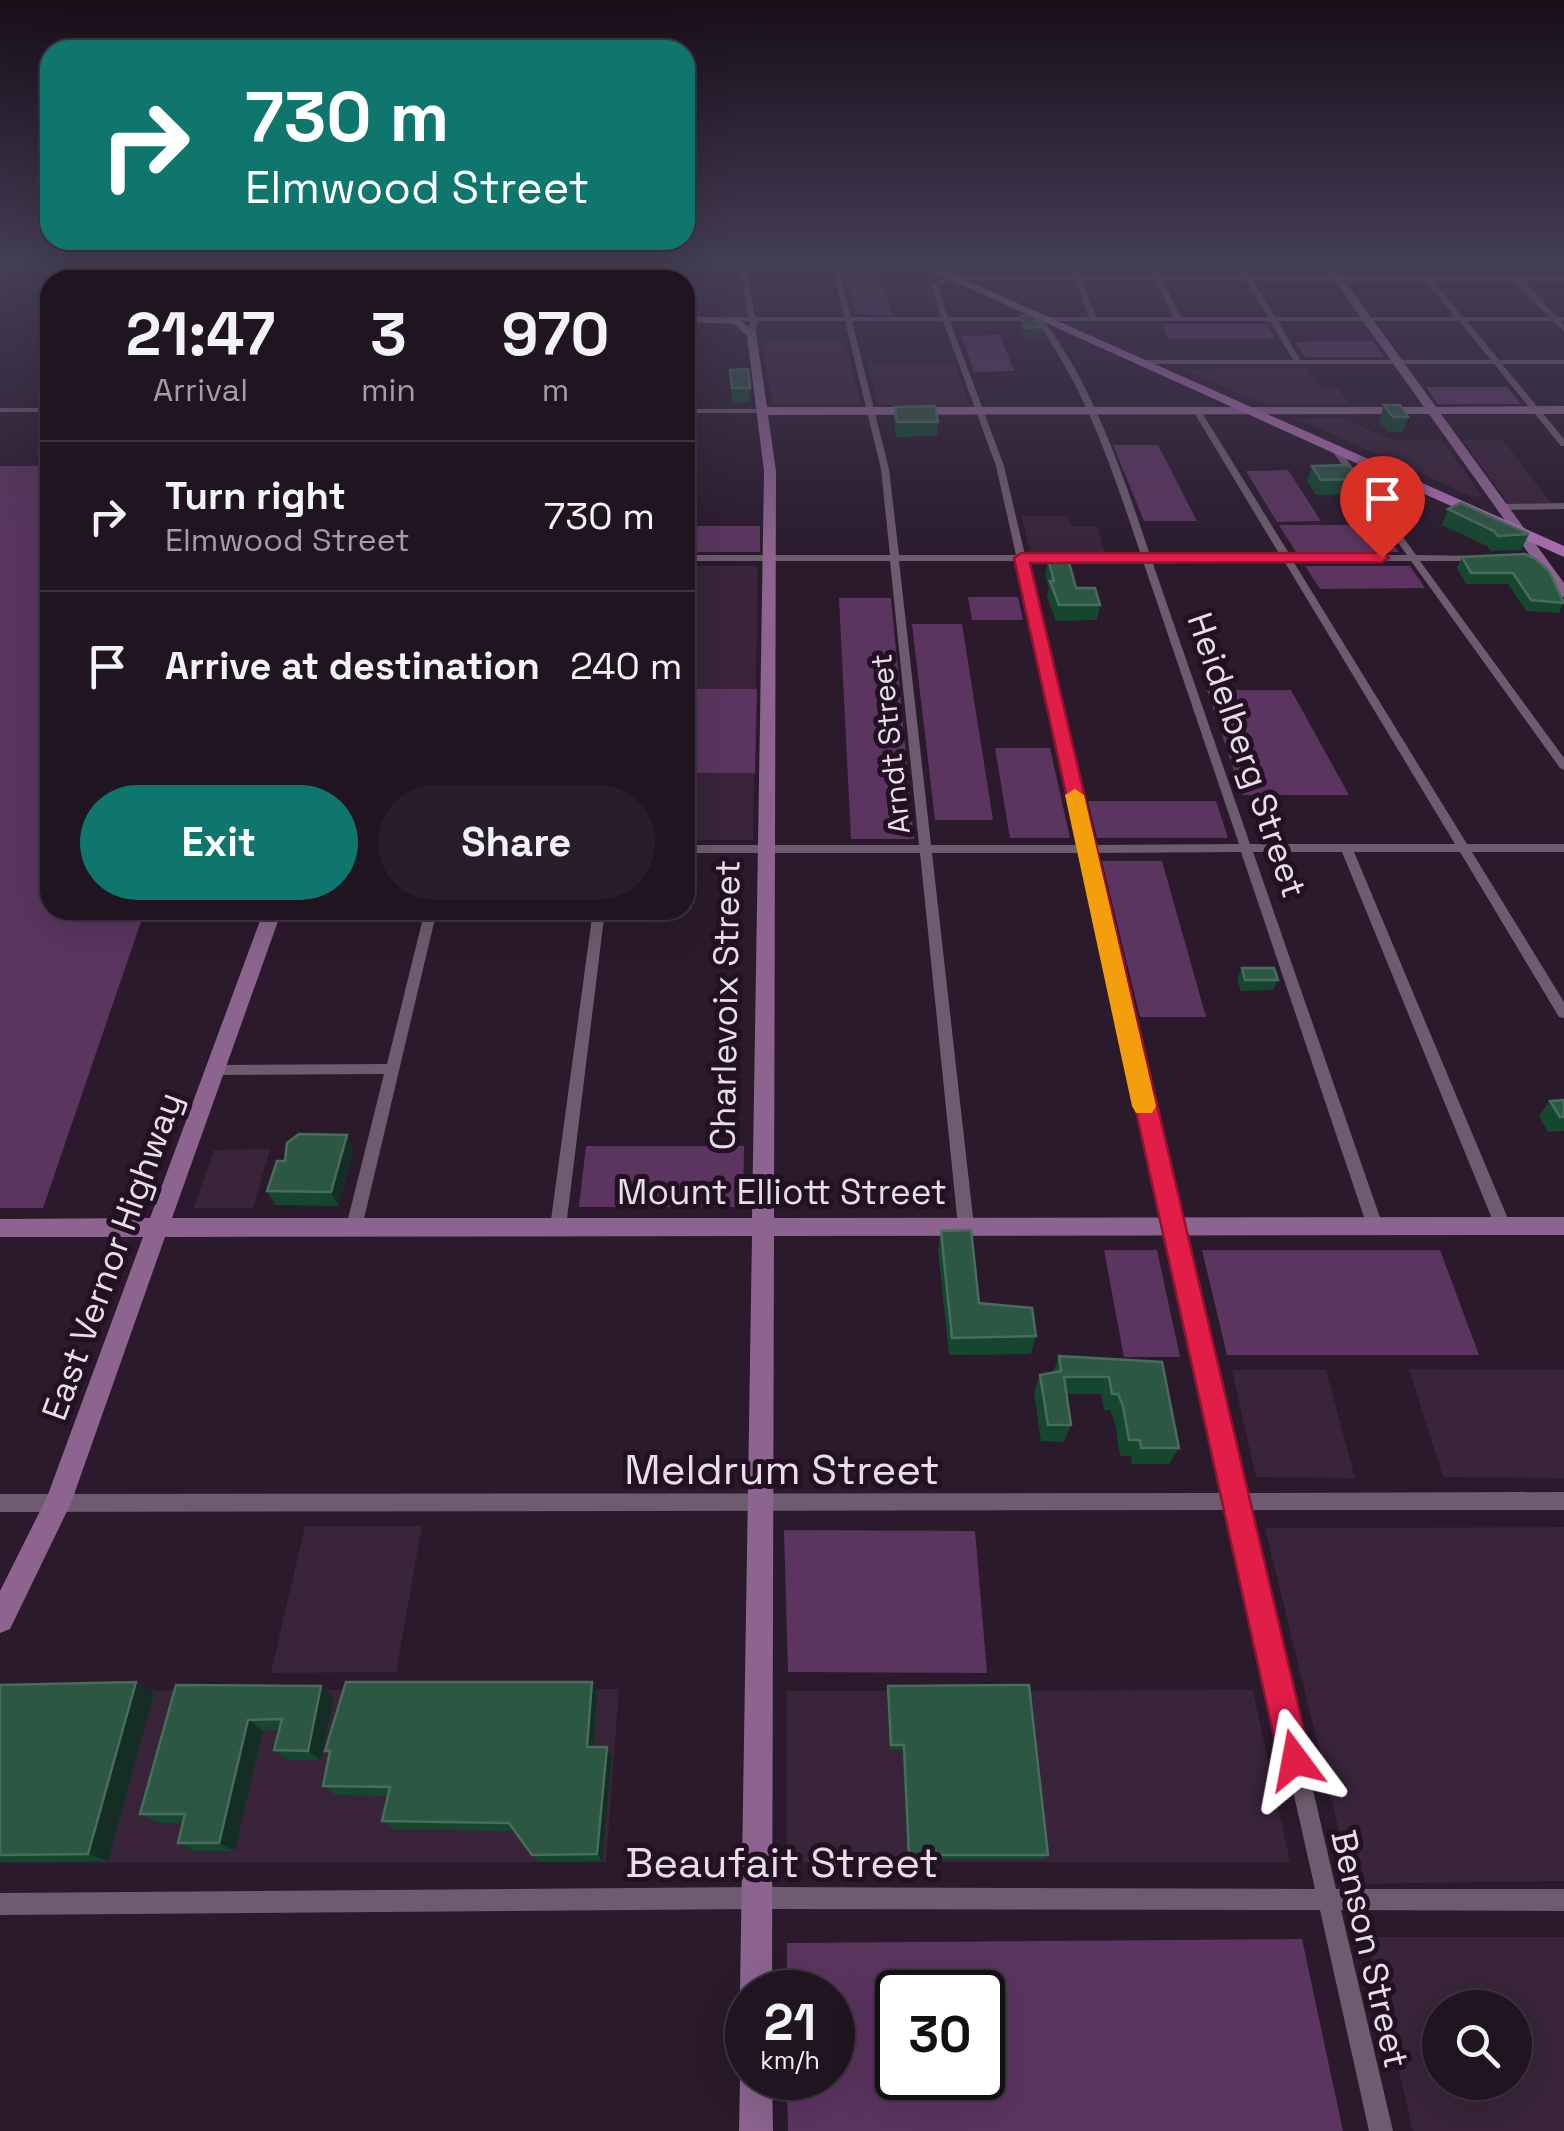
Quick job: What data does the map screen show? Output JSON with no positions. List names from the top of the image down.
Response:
{
  "streets": {
    "street": [
      "Arndt Street",
      "Heidelberg Street",
      "Charlevoix Street",
      "Mount Elliott Street",
      "East Vernor Highway",
      "Meldrum Street",
      "Beaufait Street",
      "Benson Street"
    ]
  },
  "crossings": [
    ["Arndt Street", "Mount Elliott Street"],
    ["Heidelberg Street", "Mount Elliott Street"],
    ["Charlevoix Street", "Mount Elliott Street"],
    ["Charlevoix Street", "Meldrum Street"],
    ["Charlevoix Street", "Beaufait Street"],
    ["Mount Elliott Street", "East Vernor Highway"],
    ["Mount Elliott Street", "Benson Street"],
    ["East Vernor Highway", "Meldrum Street"],
    ["Meldrum Street", "Benson Street"],
    ["Beaufait Street", "Benson Street"]
  ],
  "page": {
    "turn": ["730 m", "Elmwood Street"],
    "eta": [
      "21:47",
      "Arrival",
      "3",
      "min",
      "970",
      "m"
    ],
    "list": [
      {
        "name": "Turn right",
        "note": "Elmwood Street",
        "value": "730 m"
      },
      {
        "name": "Arrive at destination",
        "value": "240 m"
      }
    ],
    "buttons": ["Exit", "Share"],
    "speed": "21 km/h",
    "limit": "30"
  }
}
